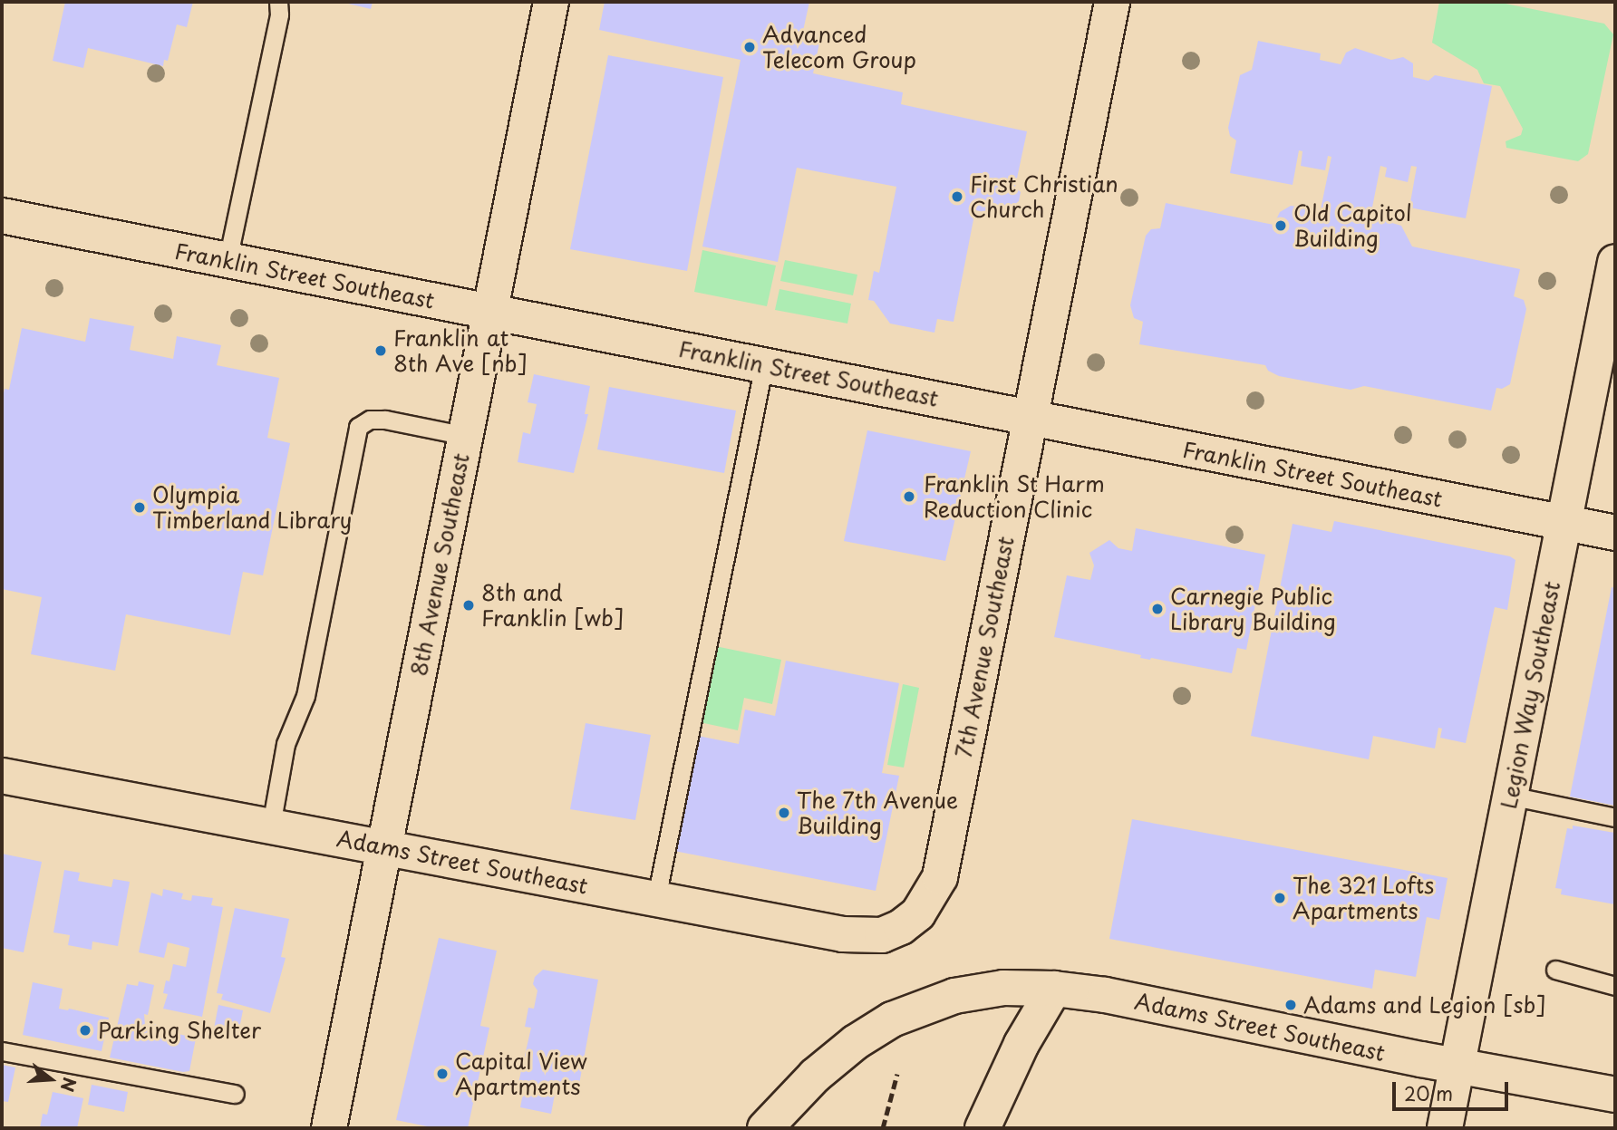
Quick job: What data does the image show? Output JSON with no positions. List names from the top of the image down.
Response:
{
  "streets": {
    "street": [
      "Franklin Street Southeast",
      "8th Avenue Southeast",
      "7th Avenue Southeast",
      "Legion Way Southeast",
      "Adams Street Southeast"
    ]
  },
  "crossings": [
    ["Franklin Street Southeast", "8th Avenue Southeast"],
    ["Franklin Street Southeast", "7th Avenue Southeast"],
    ["Franklin Street Southeast", "Legion Way Southeast"],
    ["8th Avenue Southeast", "Adams Street Southeast"],
    ["7th Avenue Southeast", "Adams Street Southeast"],
    ["Legion Way Southeast", "Adams Street Southeast"]
  ],
  "places": [
    "Advanced Telecom Group",
    "First Christian Church",
    "Old Capitol Building",
    "Franklin at 8th Ave [nb]",
    "Franklin St Harm Reduction Clinic",
    "Olympia Timberland Library",
    "8th and Franklin [wb]",
    "Carnegie Public Library Building",
    "The 7th Avenue Building",
    "The 321 Lofts Apartments",
    "Adams and Legion [sb]",
    "Parking Shelter",
    "Capital View Apartments"
  ],
  "scale_bar": "20 m",
  "north": "right"
}
